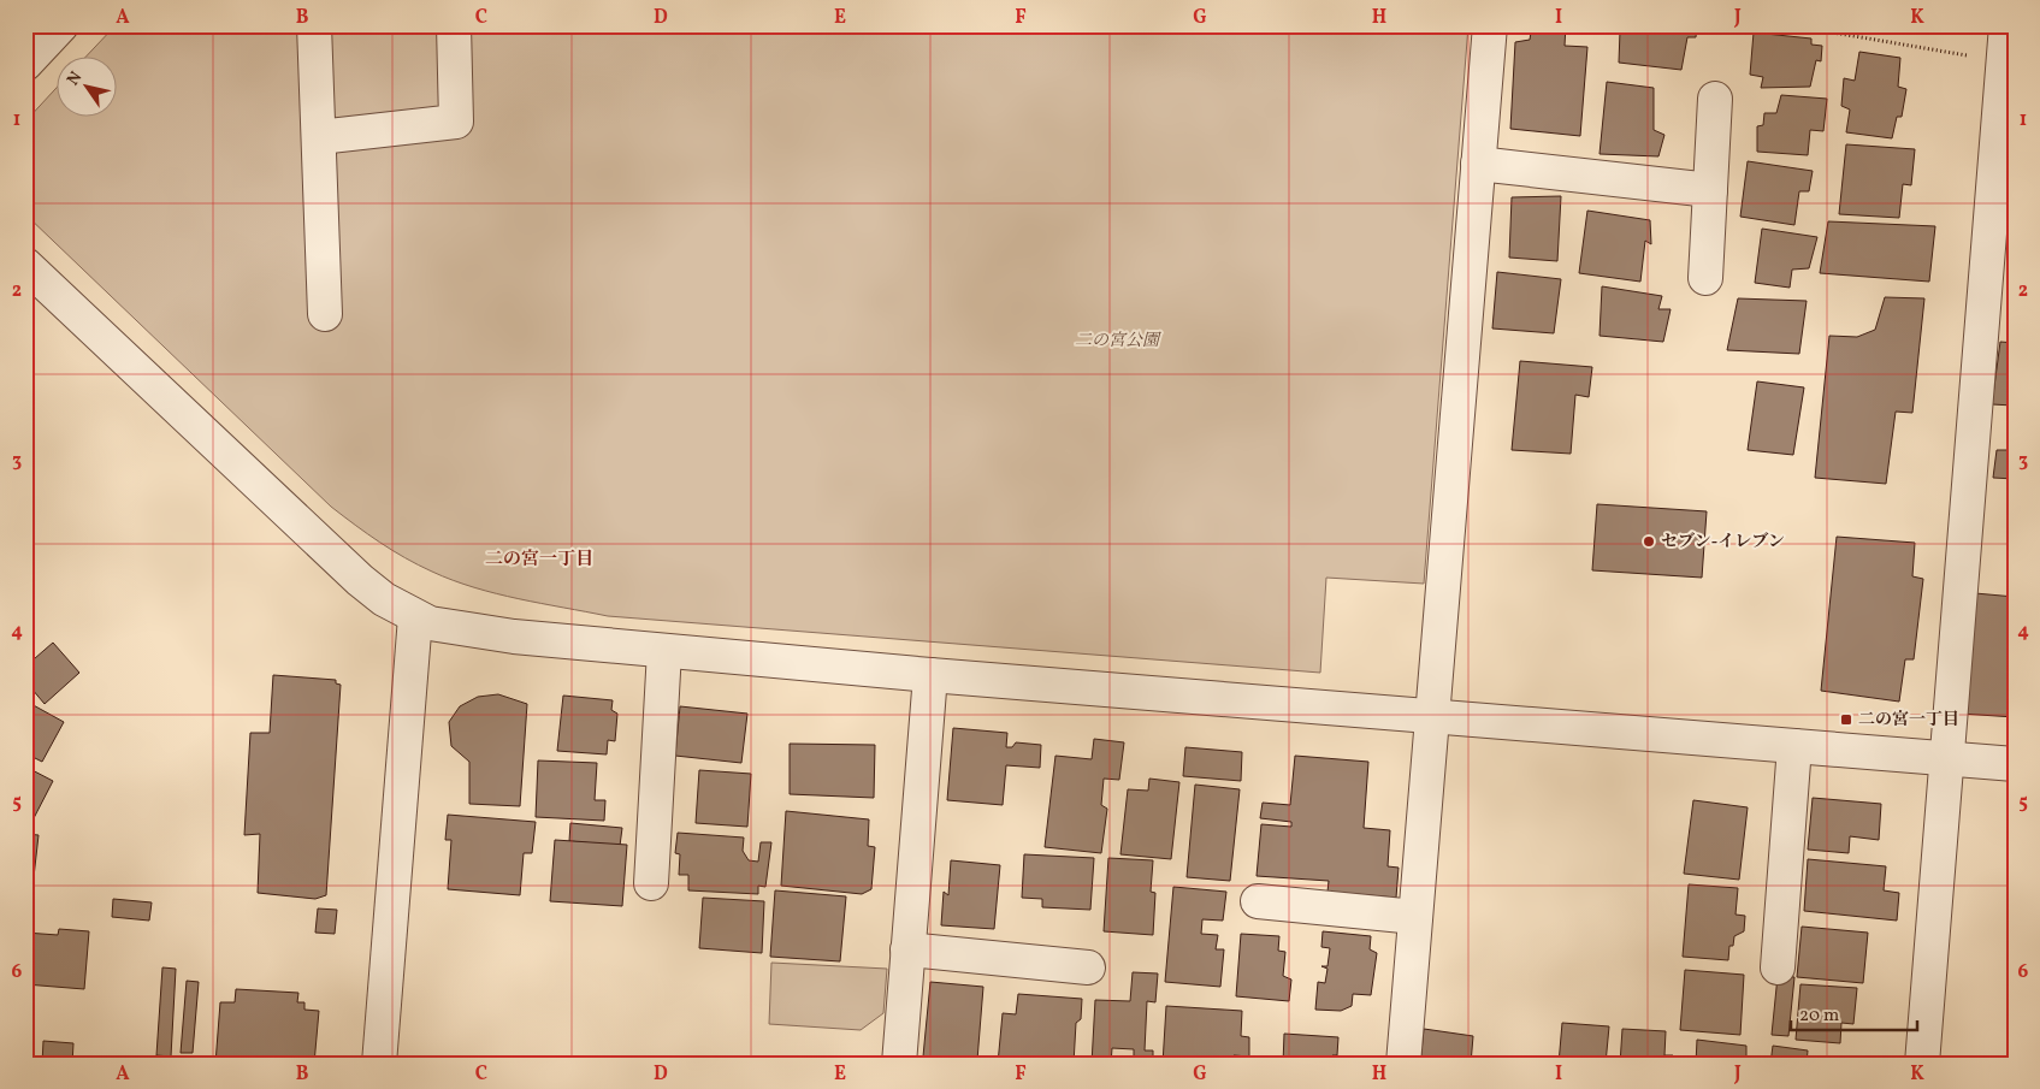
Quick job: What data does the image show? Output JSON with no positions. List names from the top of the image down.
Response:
{
  "districts": ["二の宮一丁目"],
  "parks": ["二の宮公園"],
  "places": {
    "other": ["セブン-イレブン"],
    "transit": ["二の宮一丁目"]
  },
  "scale_bar": "20 m",
  "north": "top left",
  "grid": {
    "columns": [
      "A",
      "B",
      "C",
      "D",
      "E",
      "F",
      "G",
      "H",
      "I",
      "J",
      "K"
    ],
    "rows": [
      "1",
      "2",
      "3",
      "4",
      "5",
      "6"
    ]
  }
}
